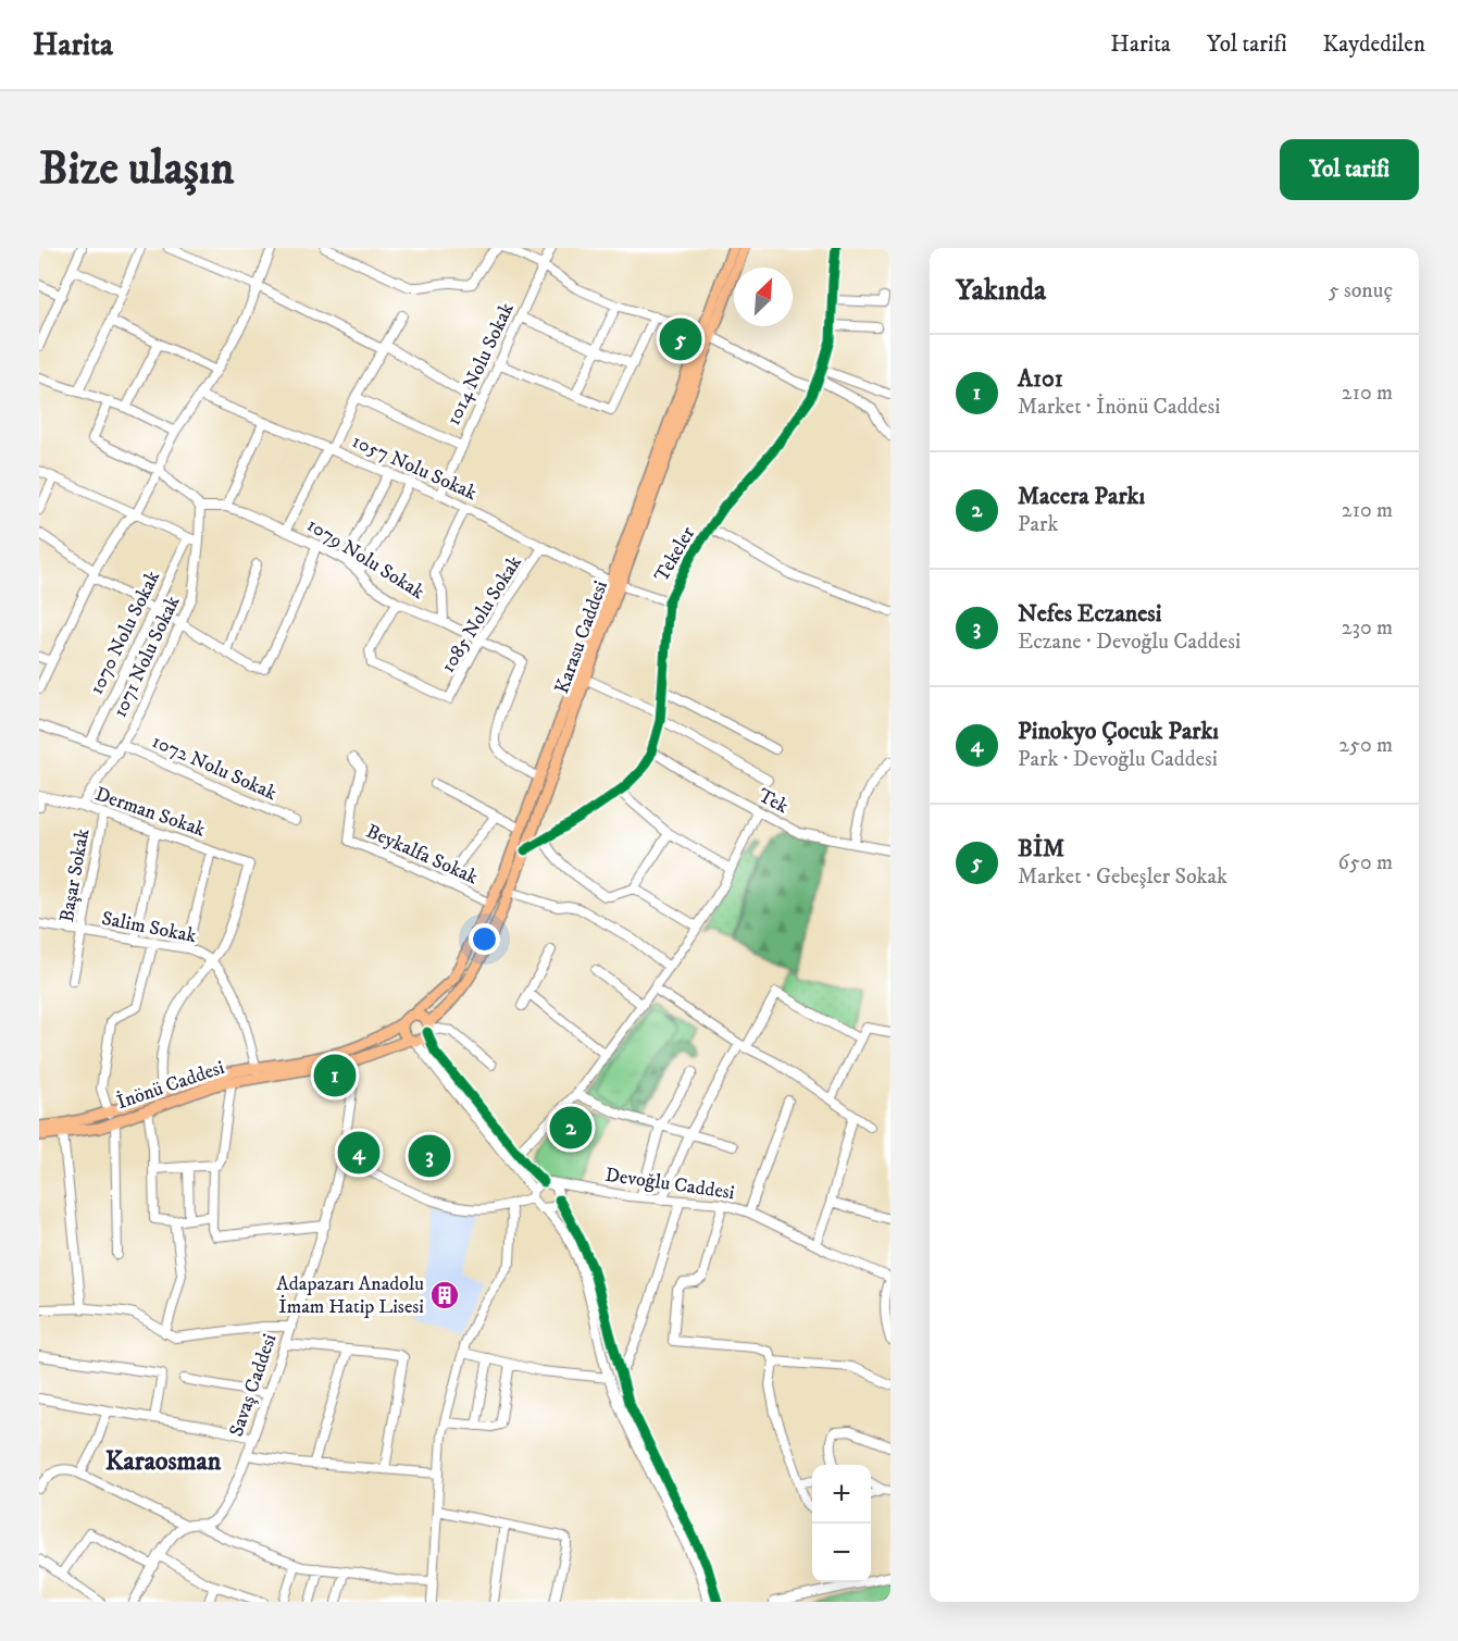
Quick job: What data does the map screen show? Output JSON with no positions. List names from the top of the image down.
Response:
{
  "streets": {
    "main road": ["Karasu Caddesi", "İnönü Caddesi"],
    "street": [
      "1014 Nolu Sokak",
      "1057 Nolu Sokak",
      "Tekeler",
      "1079 Nolu Sokak",
      "1085 Nolu Sokak",
      "1070 Nolu Sokak",
      "1071 Nolu Sokak",
      "1072 Nolu Sokak",
      "Tek",
      "Derman Sokak",
      "Beykalfa Sokak",
      "Başar Sokak",
      "Salim Sokak",
      "Devoğlu Caddesi",
      "Savaş Caddesi"
    ]
  },
  "crossings": [
    ["1014 Nolu Sokak", "1057 Nolu Sokak"],
    ["1057 Nolu Sokak", "Tekeler"],
    ["1057 Nolu Sokak", "1085 Nolu Sokak"],
    ["1057 Nolu Sokak", "Karasu Caddesi"],
    ["Tekeler", "Karasu Caddesi"],
    ["Tekeler", "Tek"],
    ["1079 Nolu Sokak", "1085 Nolu Sokak"],
    ["1079 Nolu Sokak", "Karasu Caddesi"],
    ["1070 Nolu Sokak", "1072 Nolu Sokak"],
    ["Karasu Caddesi", "Beykalfa Sokak"],
    ["Karasu Caddesi", "İnönü Caddesi"],
    ["1071 Nolu Sokak", "1072 Nolu Sokak"],
    ["1071 Nolu Sokak", "Derman Sokak"],
    ["Derman Sokak", "Başar Sokak"],
    ["Derman Sokak", "Salim Sokak"],
    ["Başar Sokak", "Salim Sokak"],
    ["Salim Sokak", "İnönü Caddesi"],
    ["İnönü Caddesi", "Savaş Caddesi"]
  ],
  "districts": ["Karaosman"],
  "places": {
    "building": ["Adapazarı Anadolu İmam Hatip Lisesi"]
  },
  "north": "top right",
  "page": {
    "header": "Harita",
    "nav": ["Harita", "Yol tarifi", "Kaydedilen"],
    "buttons": "Yol tarifi",
    "title": "Bize ulaşın",
    "heading": ["Yakında", "5 sonuç"],
    "pins": [
      "5",
      "1",
      "2",
      "4",
      "3"
    ],
    "list": [
      {
        "mark": "1",
        "name": "A101",
        "note": "Market · İnönü Caddesi",
        "value": "210 m"
      },
      {
        "mark": "2",
        "name": "Macera Parkı",
        "note": "Park",
        "value": "210 m"
      },
      {
        "mark": "3",
        "name": "Nefes Eczanesi",
        "note": "Eczane · Devoğlu Caddesi",
        "value": "230 m"
      },
      {
        "mark": "4",
        "name": "Pinokyo Çocuk Parkı",
        "note": "Park · Devoğlu Caddesi",
        "value": "250 m"
      },
      {
        "mark": "5",
        "name": "BİM",
        "note": "Market · Gebeşler Sokak",
        "value": "650 m"
      }
    ],
    "map_buttons": ["+", "−"]
  }
}
